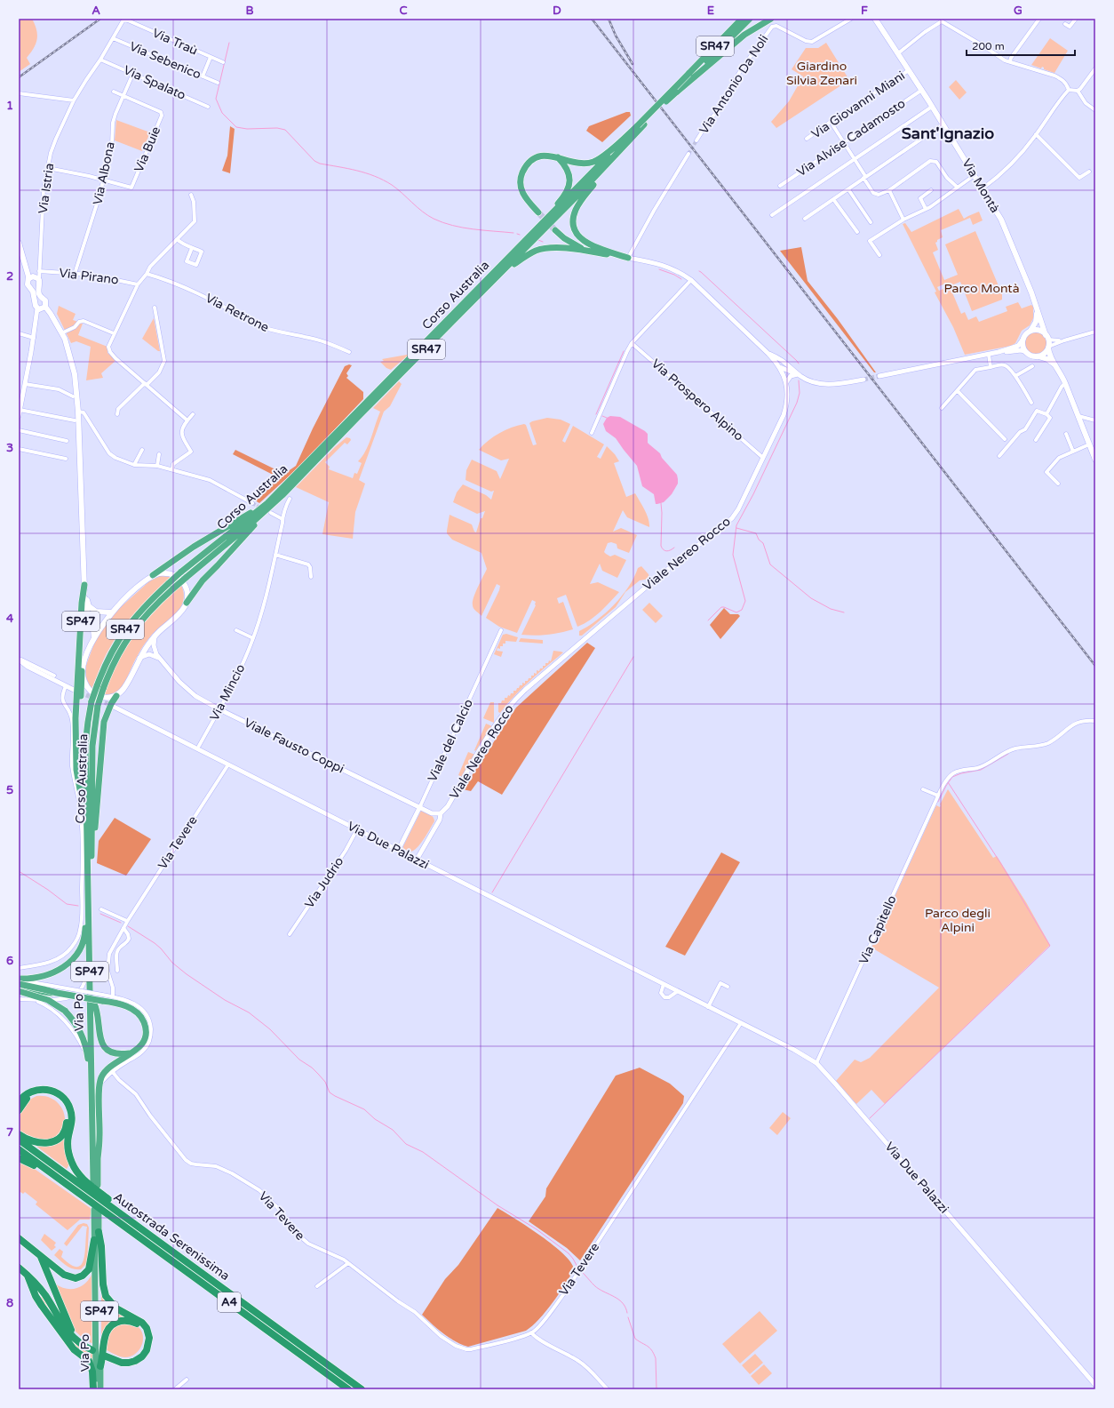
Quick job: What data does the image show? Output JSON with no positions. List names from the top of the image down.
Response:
{
  "streets": {
    "highway": [
      "SR47",
      "Corso Australia",
      "SP47",
      "Via Po",
      "Autostrada Serenissima",
      "A4"
    ],
    "main road": ["Via Montà"],
    "street": [
      "Via Traù",
      "Via Sebenico",
      "Via Spalato",
      "Via Antonio Da Noli",
      "Via Giovanni Miani",
      "Via Alvise Cadamosto",
      "Via Buie",
      "Via Albona",
      "Via Istria",
      "Via Pirano",
      "Via Retrone",
      "Via Prospero Alpino",
      "Viale Nereo Rocco",
      "Via Mincio",
      "Viale del Calcio",
      "Viale Fausto Coppi",
      "Via Tevere",
      "Via Due Palazzi",
      "Via Judrio",
      "Via Capitello"
    ]
  },
  "crossings": [
    ["Via Traù", "Via Istria"],
    ["SR47", "Corso Australia"],
    ["SR47", "SP47"],
    ["SR47", "Viale Fausto Coppi"],
    ["Via Sebenico", "Via Istria"],
    ["Via Spalato", "Via Albona"],
    ["Via Spalato", "Via Istria"],
    ["Via Giovanni Miani", "Via Montà"],
    ["Via Alvise Cadamosto", "Via Montà"],
    ["Via Buie", "Via Albona"],
    ["Via Albona", "Via Pirano"],
    ["Via Istria", "Via Pirano"],
    ["Corso Australia", "SP47"],
    ["Corso Australia", "Via Po"],
    ["Via Prospero Alpino", "Viale Nereo Rocco"],
    ["Viale Nereo Rocco", "Viale Fausto Coppi"],
    ["Viale Nereo Rocco", "Via Due Palazzi"],
    ["SP47", "Via Po"],
    ["Via Mincio", "Viale Fausto Coppi"],
    ["Viale del Calcio", "Viale Fausto Coppi"],
    ["Viale del Calcio", "Via Due Palazzi"],
    ["Via Tevere", "Via Due Palazzi"],
    ["Via Due Palazzi", "Via Judrio"],
    ["Via Due Palazzi", "Via Capitello"],
    ["Autostrada Serenissima", "A4"]
  ],
  "districts": ["Sant'Ignazio"],
  "parks": ["Giardino Silvia Zenari", "Parco Montà", "Parco degli Alpini"],
  "scale_bar": "200 m",
  "grid": {
    "columns": [
      "A",
      "B",
      "C",
      "D",
      "E",
      "F",
      "G"
    ],
    "rows": [
      "1",
      "2",
      "3",
      "4",
      "5",
      "6",
      "7",
      "8"
    ]
  }
}
